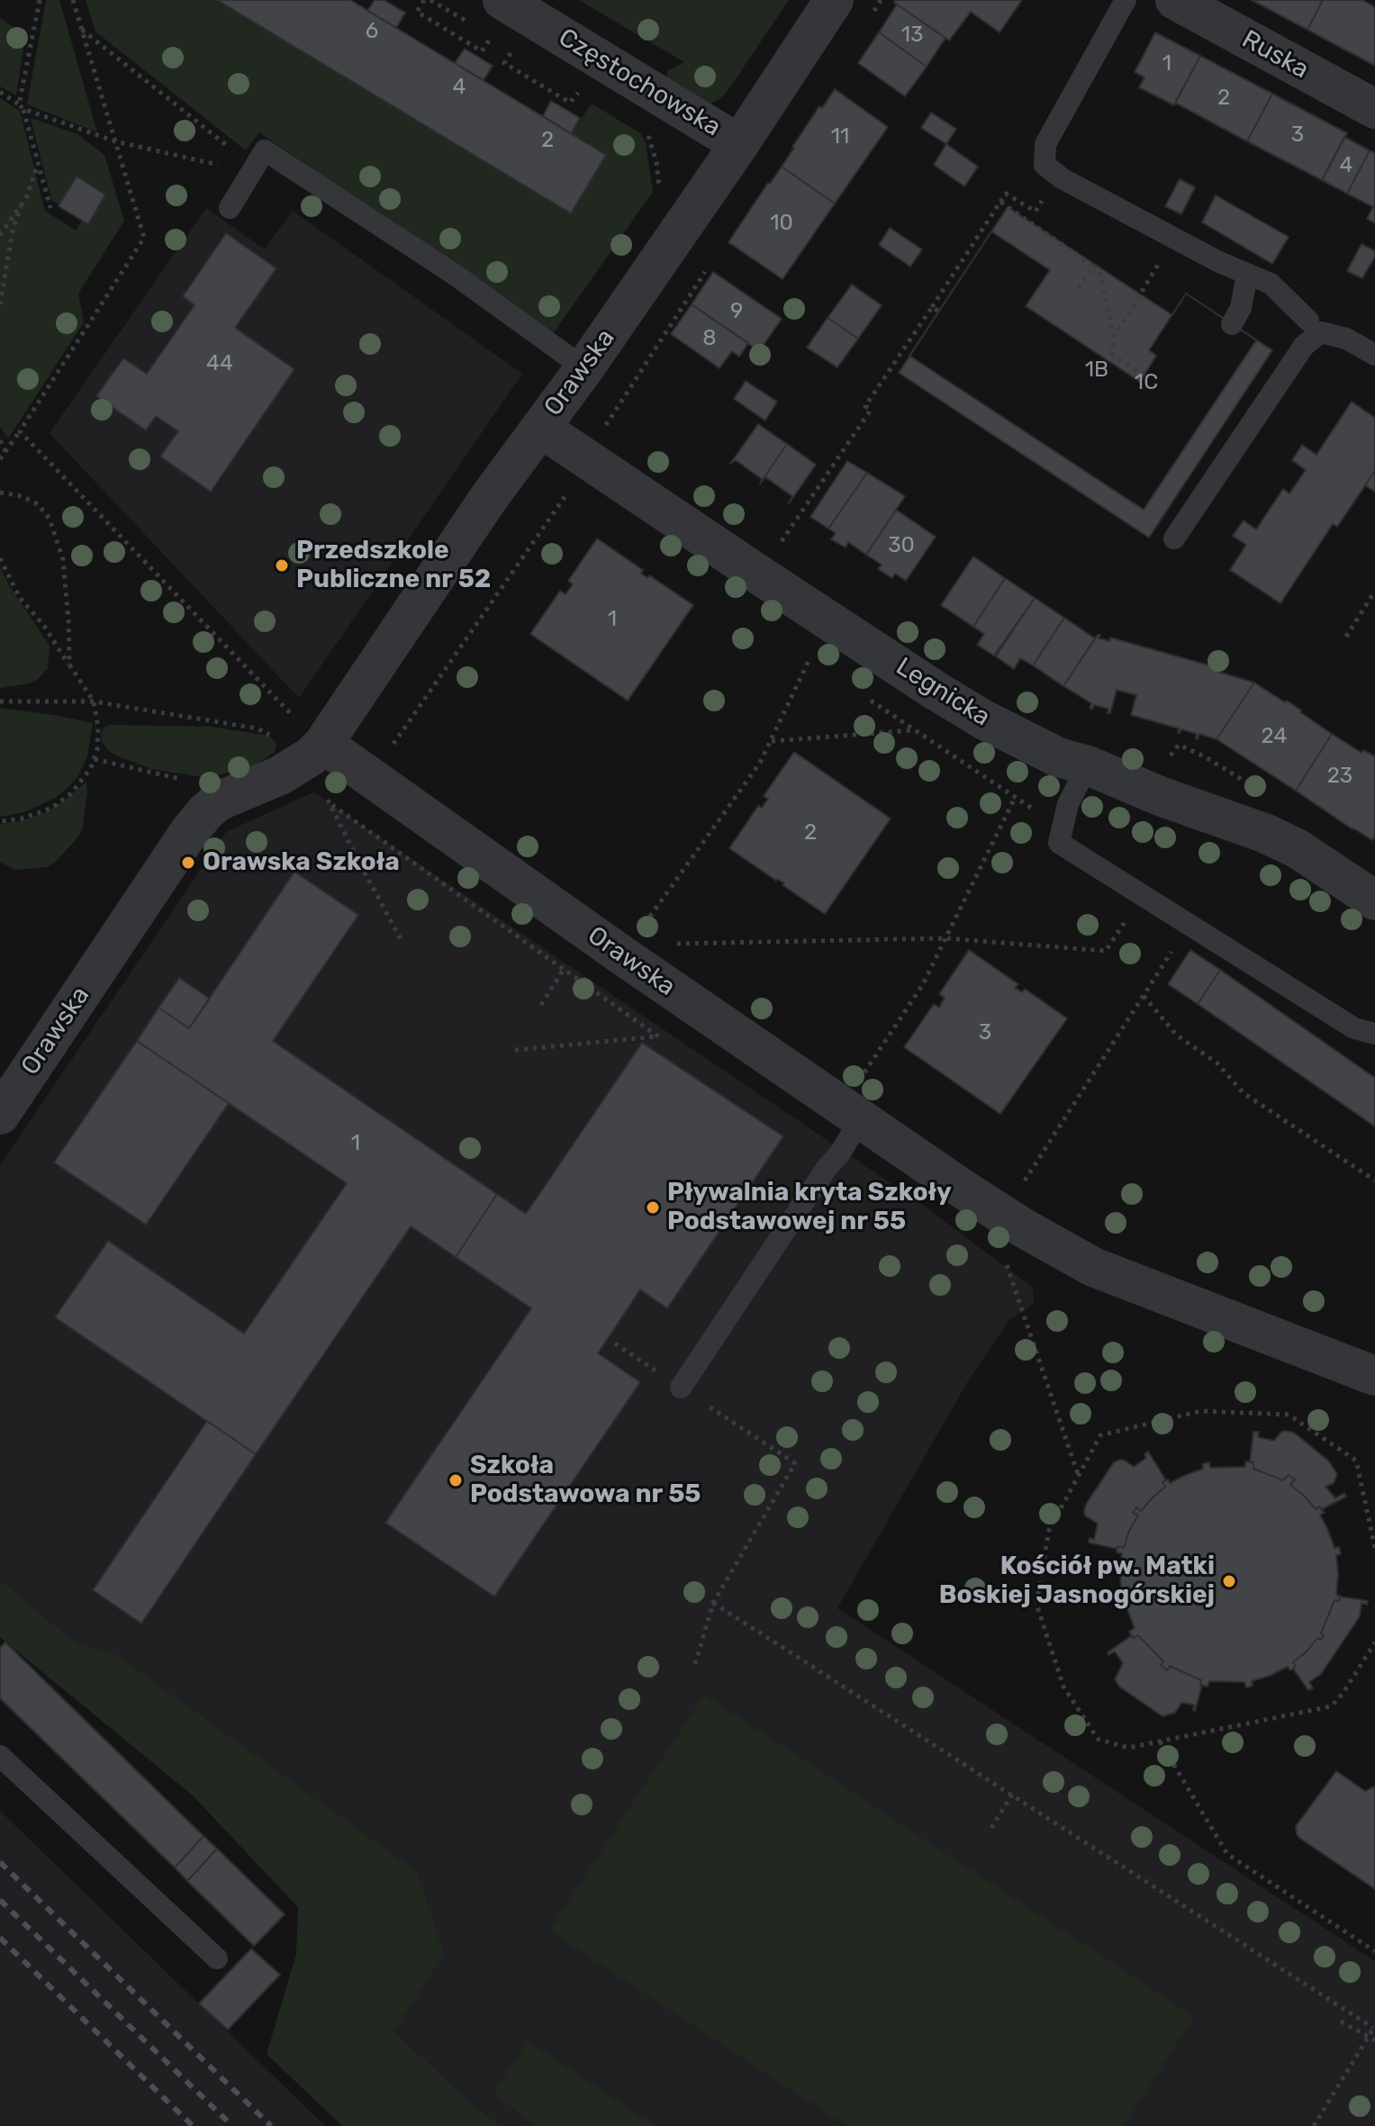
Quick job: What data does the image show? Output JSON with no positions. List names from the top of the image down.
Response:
{
  "streets": {
    "street": [
      "Ruska",
      "Częstochowska",
      "Orawska",
      "Legnicka"
    ]
  },
  "crossings": [
    ["Częstochowska", "Orawska"],
    ["Orawska", "Legnicka"]
  ],
  "places": [
    "Przedszkole Publiczne nr 52",
    "Orawska Szkoła",
    "Pływalnia kryta Szkoły Podstawowej nr 55",
    "Szkoła Podstawowa nr 55",
    "Kościół pw. Matki Boskiej Jasnogórskiej"
  ],
  "house_numbers": [
    "6",
    "13",
    "1",
    "4",
    "2",
    "3",
    "11",
    "2",
    "4",
    "10",
    "9",
    "8",
    "44",
    "1B",
    "1C",
    "30",
    "1",
    "24",
    "23",
    "2",
    "3",
    "1"
  ]
}
